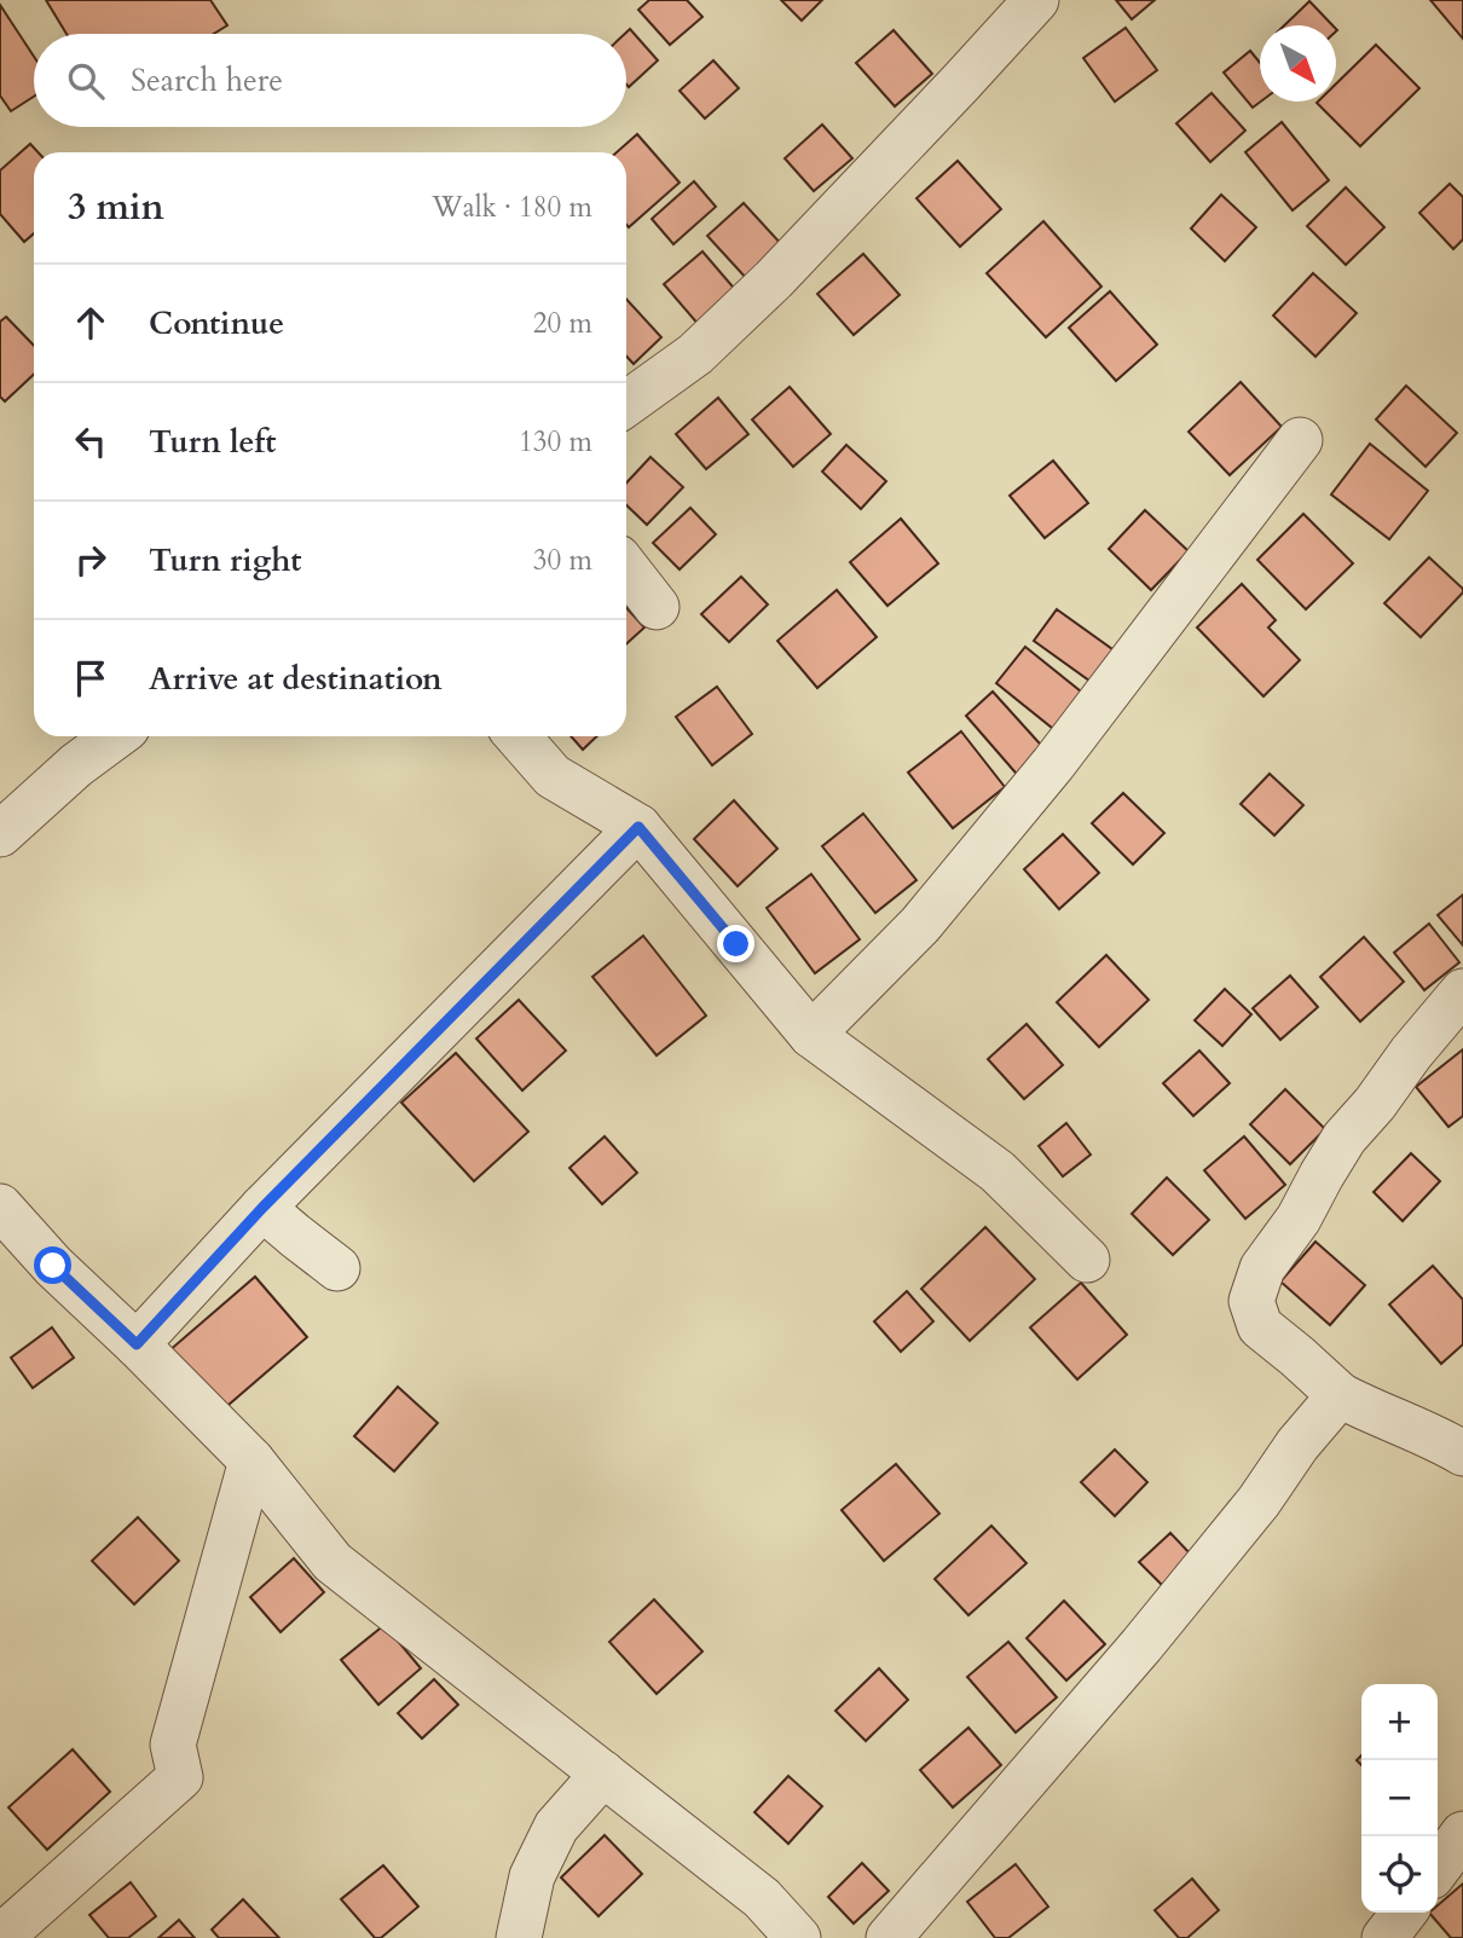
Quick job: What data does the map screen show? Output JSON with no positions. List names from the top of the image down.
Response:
{
  "north": "bottom right",
  "page": {
    "search": "Search here",
    "heading": ["3 min", "Walk · 180 m"],
    "list": [
      ["Continue", "20 m"],
      ["Turn left", "130 m"],
      ["Turn right", "30 m"],
      "Arrive at destination"
    ],
    "map_buttons": ["+", "−"]
  }
}
